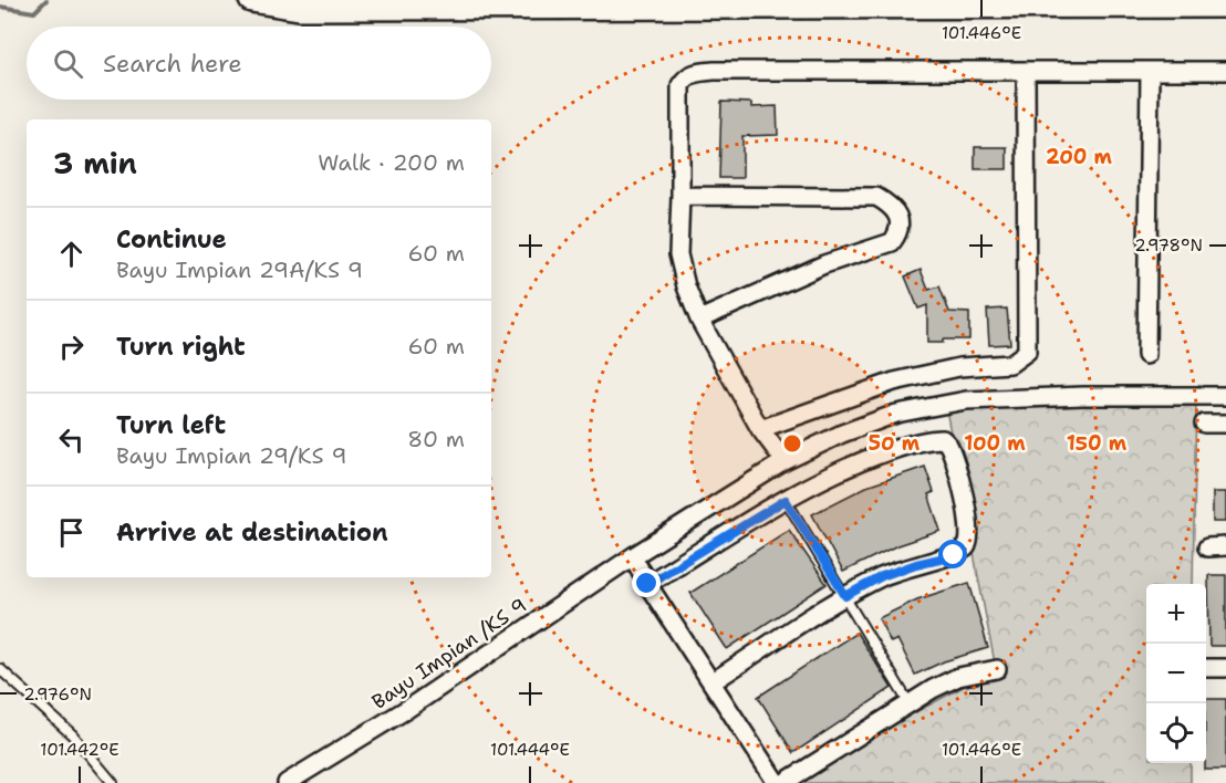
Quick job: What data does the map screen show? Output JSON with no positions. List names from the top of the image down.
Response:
{
  "streets": {
    "street": ["Bayu Impian /KS 9"]
  },
  "page": {
    "search": "Search here",
    "heading": ["3 min", "Walk · 200 m"],
    "list": [
      ["Continue", "Bayu Impian 29A/KS 9", "60 m"],
      ["Turn right", "60 m"],
      ["Turn left", "Bayu Impian 29/KS 9", "80 m"],
      "Arrive at destination"
    ],
    "map_buttons": ["+", "−"]
  },
  "coordinates": [
    "101.446°E",
    "2.978°N",
    "2.976°N",
    "101.442°E",
    "101.444°E"
  ],
  "rings": [
    "200 m",
    "50 m",
    "100 m",
    "150 m"
  ]
}
